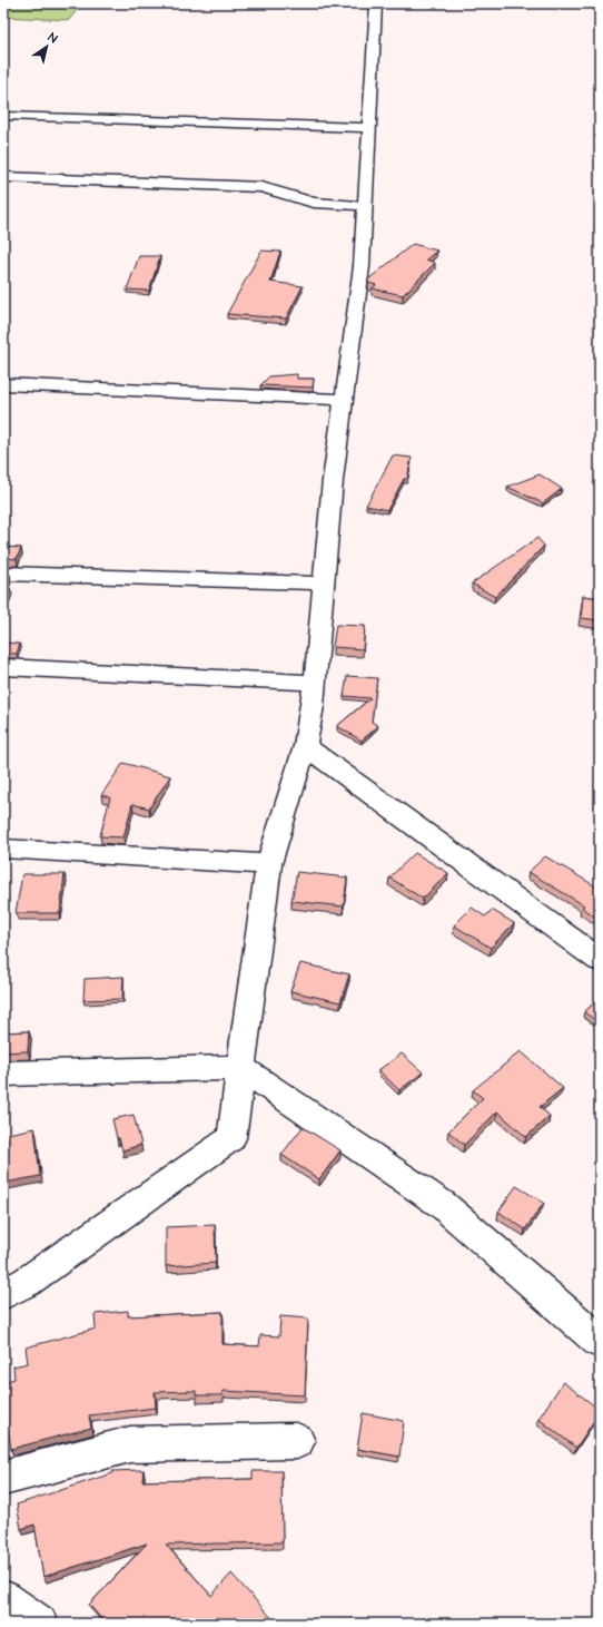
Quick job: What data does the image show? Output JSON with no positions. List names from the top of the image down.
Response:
{
  "north": "top right"
}
